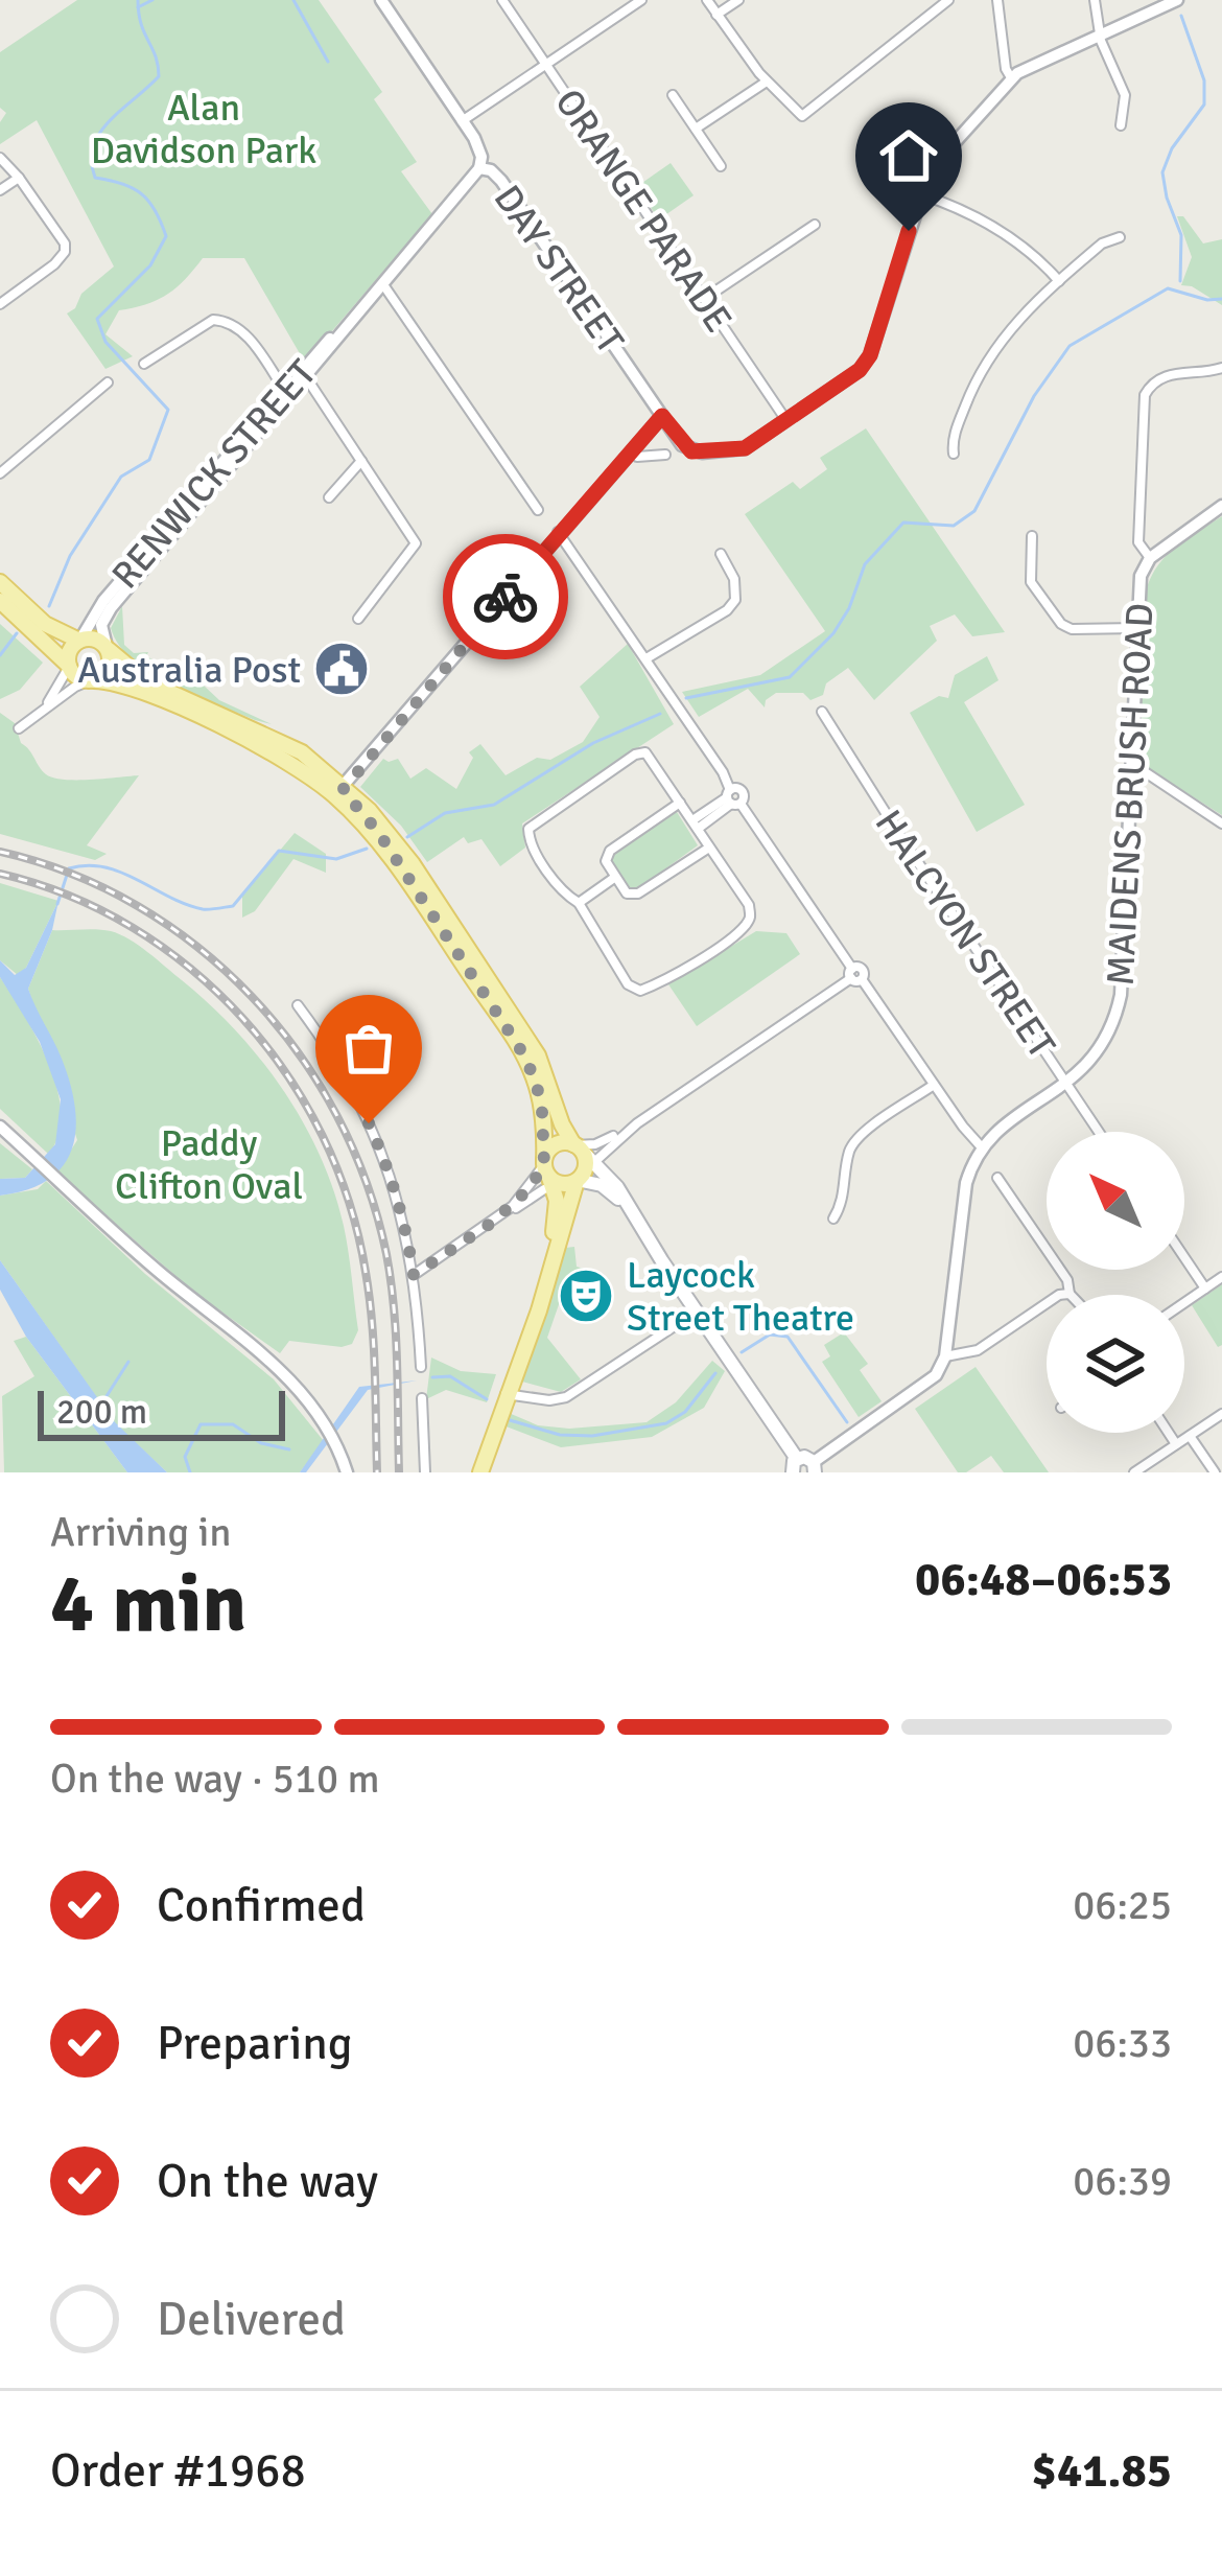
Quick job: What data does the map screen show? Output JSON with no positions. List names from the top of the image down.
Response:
{
  "streets": {
    "street": [
      "ORANGE PARADE",
      "DAY STREET",
      "RENWICK STREET",
      "MAIDENS BRUSH ROAD",
      "HALCYON STREET"
    ]
  },
  "crossings": [
    ["ORANGE PARADE", "DAY STREET"],
    ["DAY STREET", "RENWICK STREET"],
    ["MAIDENS BRUSH ROAD", "HALCYON STREET"]
  ],
  "parks": ["Alan Davidson Park", "Paddy Clifton Oval"],
  "places": {
    "public building": ["Australia Post"],
    "theatre": ["Laycock Street Theatre"]
  },
  "scale_bar": "200 m",
  "north": "top left",
  "page": {
    "scale": "200 m",
    "heading": ["4 min", "Arriving in", "06:48–06:53"],
    "panel": ["Order #1968", "$41.85"],
    "bar": "On the way · 510 m",
    "list": [
      ["Confirmed", "06:25"],
      ["Preparing", "06:33"],
      ["On the way", "06:39"],
      "Delivered"
    ]
  }
}
